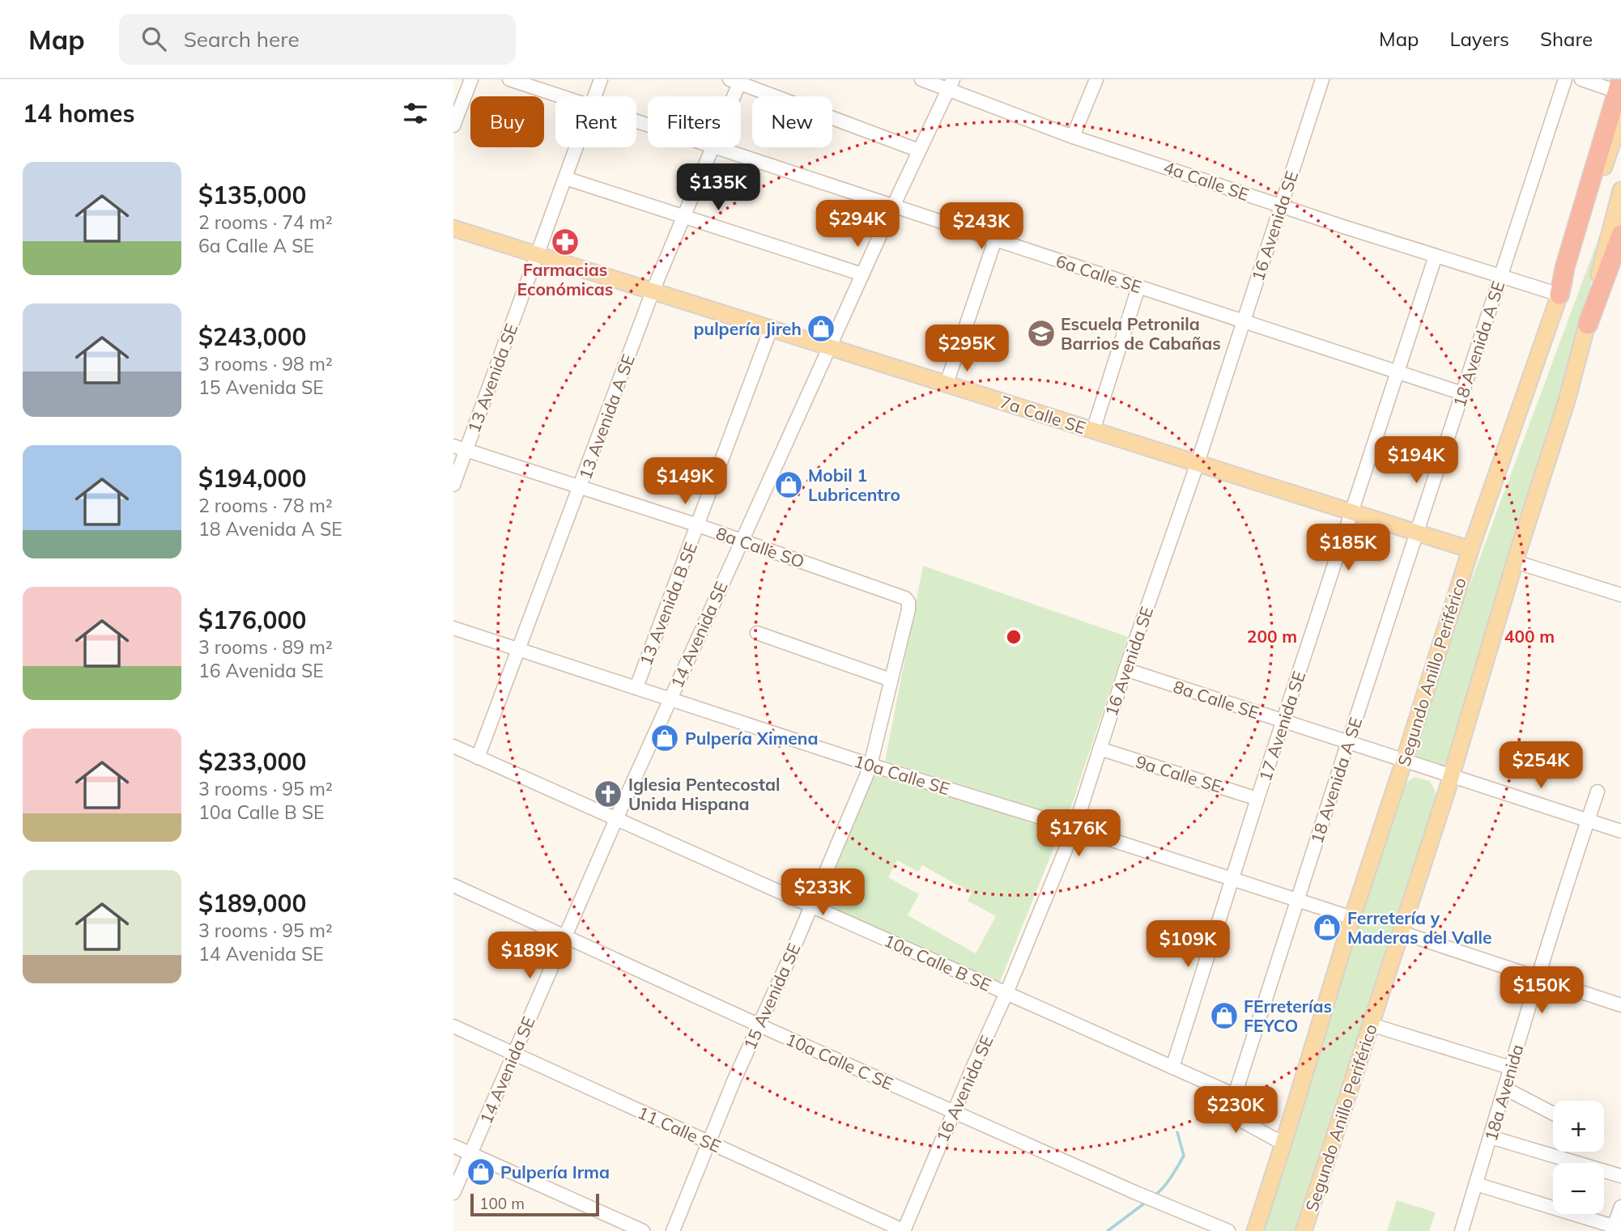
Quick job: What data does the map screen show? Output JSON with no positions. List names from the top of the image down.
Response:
{
  "streets": {
    "main road": ["7a Calle SE", "Segundo Anillo Periférico"],
    "street": [
      "4a Calle SE",
      "16 Avenida SE",
      "6a Calle SE",
      "18 Avenida A SE",
      "13 Avenida SE",
      "13 Avenida A SE",
      "8a Calle SO",
      "13 Avenida B SE",
      "14 Avenida SE",
      "8a Calle SE",
      "17 Avenida SE",
      "9a Calle SE",
      "10a Calle SE",
      "10a Calle B SE",
      "15 Avenida SE",
      "10a Calle C SE",
      "18a Avenida",
      "11 Calle SE"
    ]
  },
  "crossings": [
    ["4a Calle SE", "16 Avenida SE"],
    ["4a Calle SE", "18 Avenida A SE"],
    ["4a Calle SE", "14 Avenida SE"],
    ["4a Calle SE", "Segundo Anillo Periférico"],
    ["4a Calle SE", "17 Avenida SE"],
    ["16 Avenida SE", "6a Calle SE"],
    ["16 Avenida SE", "7a Calle SE"],
    ["16 Avenida SE", "8a Calle SE"],
    ["16 Avenida SE", "9a Calle SE"],
    ["16 Avenida SE", "10a Calle SE"],
    ["16 Avenida SE", "10a Calle B SE"],
    ["16 Avenida SE", "10a Calle C SE"],
    ["16 Avenida SE", "11 Calle SE"],
    ["6a Calle SE", "18 Avenida A SE"],
    ["6a Calle SE", "14 Avenida SE"],
    ["6a Calle SE", "17 Avenida SE"],
    ["18 Avenida A SE", "7a Calle SE"],
    ["18 Avenida A SE", "8a Calle SE"],
    ["18 Avenida A SE", "10a Calle SE"],
    ["18 Avenida A SE", "10a Calle B SE"],
    ["13 Avenida SE", "7a Calle SE"],
    ["13 Avenida SE", "8a Calle SO"],
    ["7a Calle SE", "13 Avenida A SE"],
    ["7a Calle SE", "13 Avenida B SE"],
    ["7a Calle SE", "14 Avenida SE"],
    ["7a Calle SE", "Segundo Anillo Periférico"],
    ["7a Calle SE", "17 Avenida SE"],
    ["13 Avenida A SE", "8a Calle SO"],
    ["13 Avenida A SE", "10a Calle SE"],
    ["13 Avenida A SE", "10a Calle B SE"],
    ["8a Calle SO", "13 Avenida B SE"],
    ["8a Calle SO", "14 Avenida SE"],
    ["8a Calle SO", "15 Avenida SE"],
    ["13 Avenida B SE", "10a Calle SE"],
    ["14 Avenida SE", "10a Calle SE"],
    ["14 Avenida SE", "10a Calle B SE"],
    ["14 Avenida SE", "10a Calle C SE"],
    ["14 Avenida SE", "11 Calle SE"],
    ["Segundo Anillo Periférico", "8a Calle SE"],
    ["Segundo Anillo Periférico", "10a Calle SE"],
    ["8a Calle SE", "17 Avenida SE"],
    ["17 Avenida SE", "9a Calle SE"],
    ["17 Avenida SE", "10a Calle SE"],
    ["17 Avenida SE", "10a Calle B SE"],
    ["10a Calle SE", "15 Avenida SE"],
    ["10a Calle B SE", "15 Avenida SE"],
    ["15 Avenida SE", "10a Calle C SE"],
    ["15 Avenida SE", "11 Calle SE"]
  ],
  "places": {
    "pharmacy": ["Farmacias Económicas"],
    "shop": [
      "pulpería Jireh",
      "Mobil 1 Lubricentro",
      "Pulpería Ximena",
      "Ferretería y Maderas del Valle",
      "FErreterías FEYCO",
      "Pulpería Irma"
    ],
    "school or university": ["Escuela Petronila Barrios de Cabañas"],
    "church": ["Iglesia Pentecostal Unida Hispana"]
  },
  "scale_bar": "100 m",
  "page": {
    "header": "Map",
    "search": "Search here",
    "nav": ["Map", "Layers", "Share"],
    "heading": "14 homes",
    "chip": [
      "Buy",
      "Rent",
      "Filters",
      "New"
    ],
    "list": [
      {
        "name": "$135,000",
        "note": "2 rooms · 74 m² · 6a Calle A SE"
      },
      {
        "name": "$243,000",
        "note": "3 rooms · 98 m² · 15 Avenida SE"
      },
      {
        "name": "$194,000",
        "note": "2 rooms · 78 m² · 18 Avenida A SE"
      },
      {
        "name": "$176,000",
        "note": "3 rooms · 89 m² · 16 Avenida SE"
      },
      {
        "name": "$233,000",
        "note": "3 rooms · 95 m² · 10a Calle B SE"
      },
      {
        "name": "$189,000",
        "note": "3 rooms · 95 m² · 14 Avenida SE"
      }
    ],
    "price": [
      "$135K",
      "$294K",
      "$243K",
      "$295K",
      "$194K",
      "$149K",
      "$185K",
      "$254K",
      "$176K",
      "$233K",
      "$109K",
      "$189K",
      "$150K",
      "$230K"
    ],
    "map_buttons": ["+", "−"],
    "scale": "100 m"
  },
  "rings": ["200 m", "400 m"]
}
